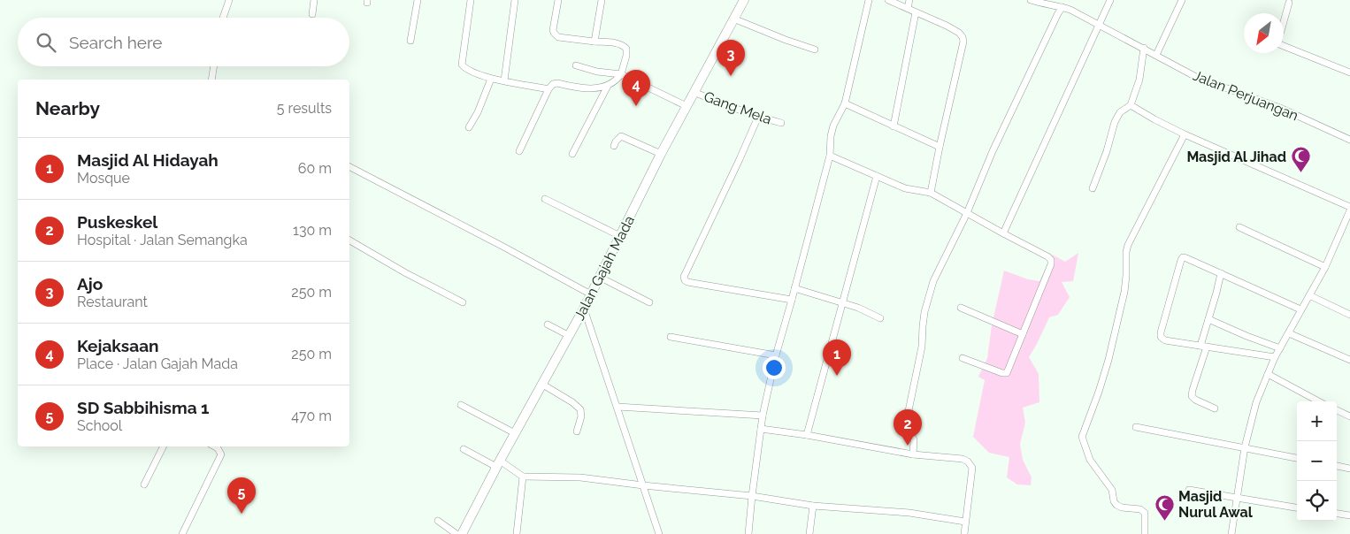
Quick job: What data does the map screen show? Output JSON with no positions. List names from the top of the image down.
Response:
{
  "streets": {
    "main road": ["Jalan Gajah Mada"],
    "street": ["Jalan Perjuangan", "Gang Mela"]
  },
  "crossings": [
    ["Gang Mela", "Jalan Gajah Mada"]
  ],
  "places": {
    "mosque": ["Masjid Al Jihad", "Masjid Nurul Awal"]
  },
  "north": "bottom left",
  "page": {
    "search": "Search here",
    "pins": [
      "3",
      "4",
      "1",
      "2",
      "5"
    ],
    "heading": ["Nearby", "5 results"],
    "list": [
      {
        "mark": "1",
        "name": "Masjid Al Hidayah",
        "note": "Mosque",
        "value": "60 m"
      },
      {
        "mark": "2",
        "name": "Puskeskel",
        "note": "Hospital · Jalan Semangka",
        "value": "130 m"
      },
      {
        "mark": "3",
        "name": "Ajo",
        "note": "Restaurant",
        "value": "250 m"
      },
      {
        "mark": "4",
        "name": "Kejaksaan",
        "note": "Place · Jalan Gajah Mada",
        "value": "250 m"
      },
      {
        "mark": "5",
        "name": "SD Sabbihisma 1",
        "note": "School",
        "value": "470 m"
      }
    ],
    "map_buttons": ["+", "−"]
  }
}
